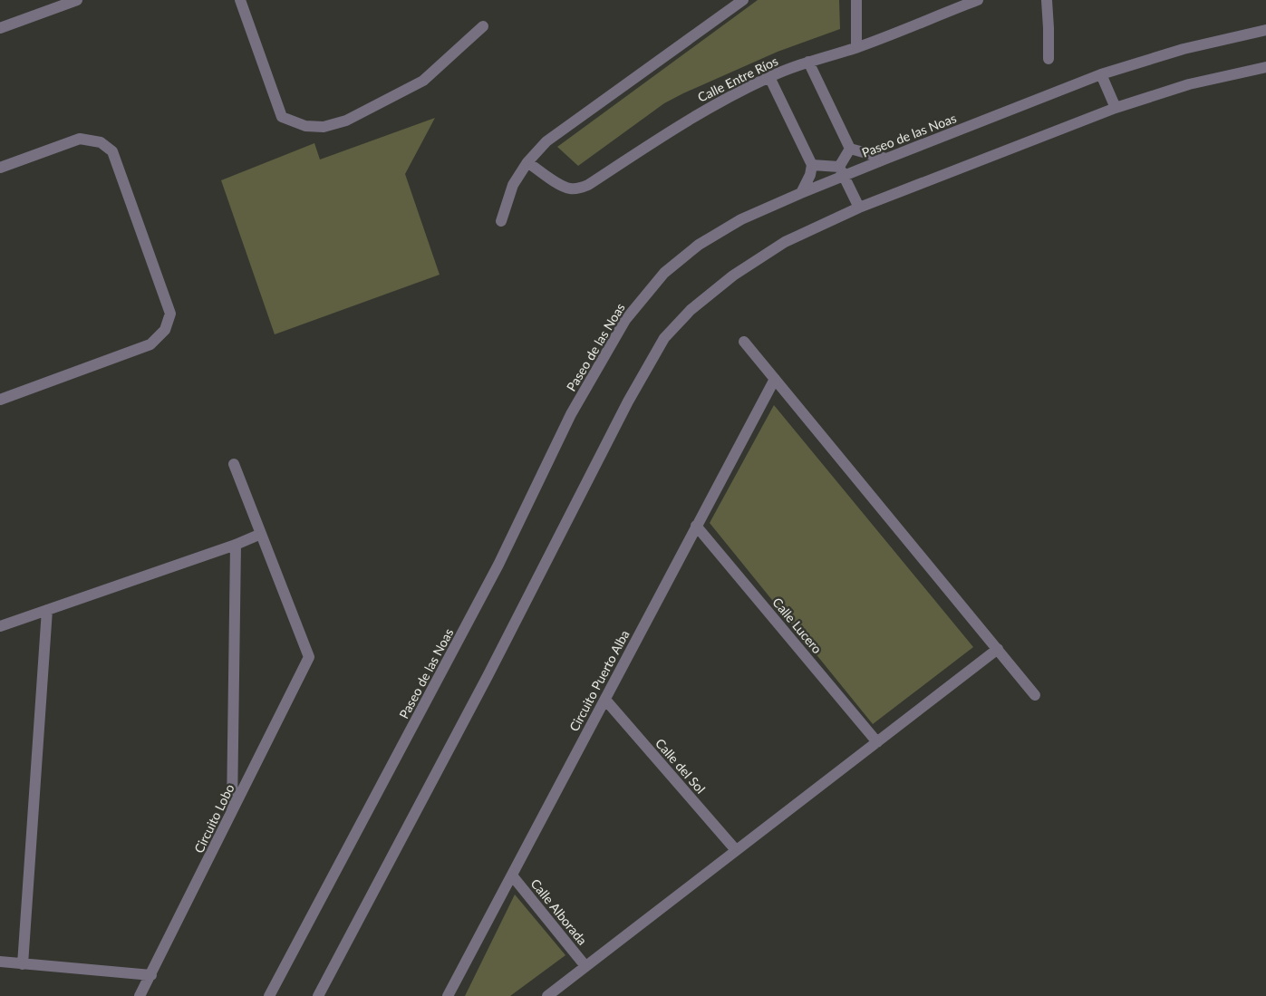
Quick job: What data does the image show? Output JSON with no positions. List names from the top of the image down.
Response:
{
  "streets": {
    "street": [
      "Calle Entre Ríos",
      "Paseo de las Noas",
      "Calle Lucero",
      "Circuito Puerto Alba",
      "Calle del Sol",
      "Circuito Lobo",
      "Calle Alborada"
    ]
  },
  "crossings": [
    ["Calle Lucero", "Circuito Puerto Alba"],
    ["Circuito Puerto Alba", "Calle del Sol"],
    ["Circuito Puerto Alba", "Calle Alborada"]
  ]
}
